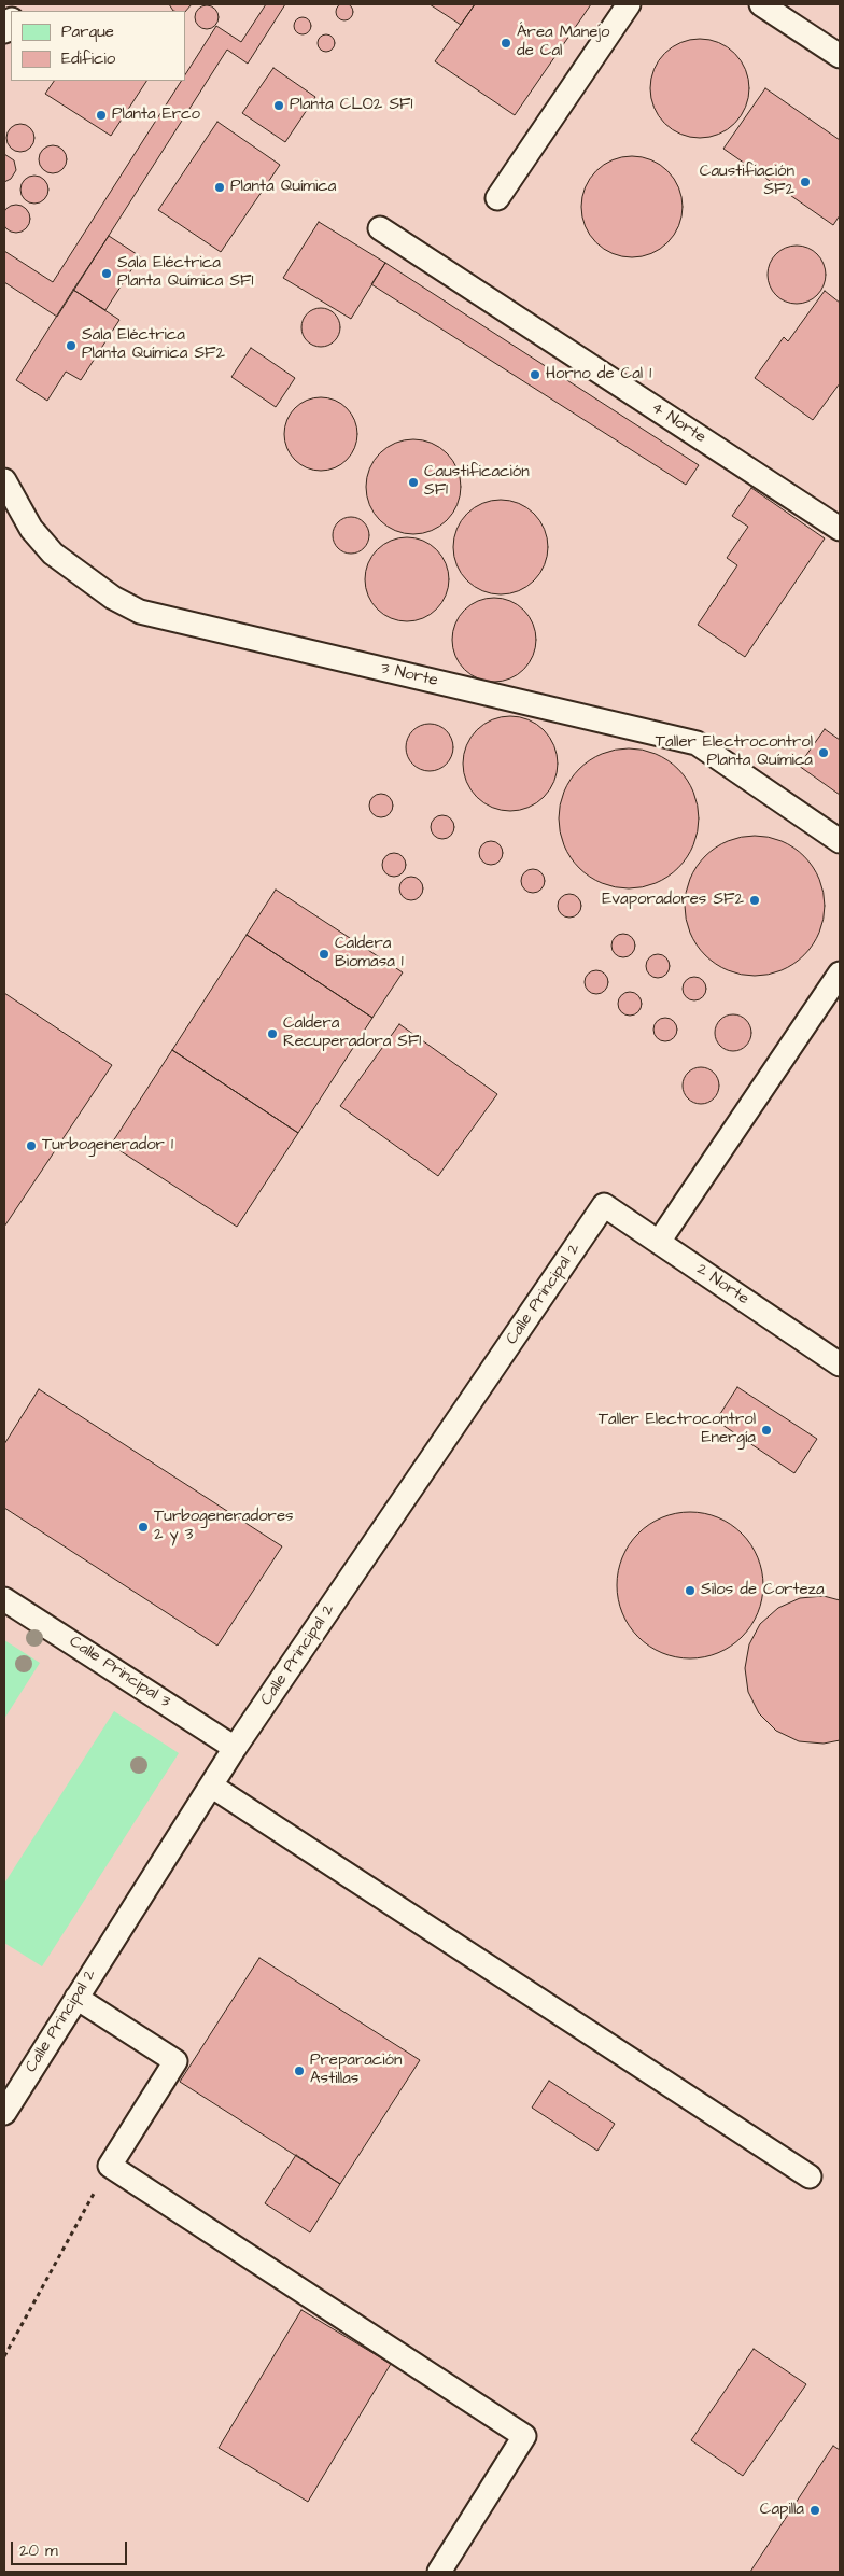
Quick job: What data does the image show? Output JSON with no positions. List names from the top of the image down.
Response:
{
  "streets": {
    "lane": [
      "4 Norte",
      "3 Norte",
      "2 Norte",
      "Calle Principal 2",
      "Calle Principal 3"
    ]
  },
  "crossings": [
    ["2 Norte", "Calle Principal 2"],
    ["Calle Principal 2", "Calle Principal 3"]
  ],
  "places": [
    "Área Manejo de Cal",
    "Planta CLO2 SF1",
    "Planta Erco",
    "Caustifiación SF2",
    "Planta Química",
    "Sala Eléctrica Planta Química SF1",
    "Sala Eléctrica Planta Química SF2",
    "Horno de Cal 1",
    "Caustificación SF1",
    "Taller Electrocontrol Planta Química",
    "Evaporadores SF2",
    "Caldera Biomasa 1",
    "Caldera Recuperadora SF1",
    "Turbogenerador 1",
    "Taller Electrocontrol Energía",
    "Turbogeneradores 2 y 3",
    "Silos de Corteza",
    "Preparación Astillas",
    "Capilla"
  ],
  "legend": ["Parque", "Edificio"],
  "scale_bar": "20 m"
}
